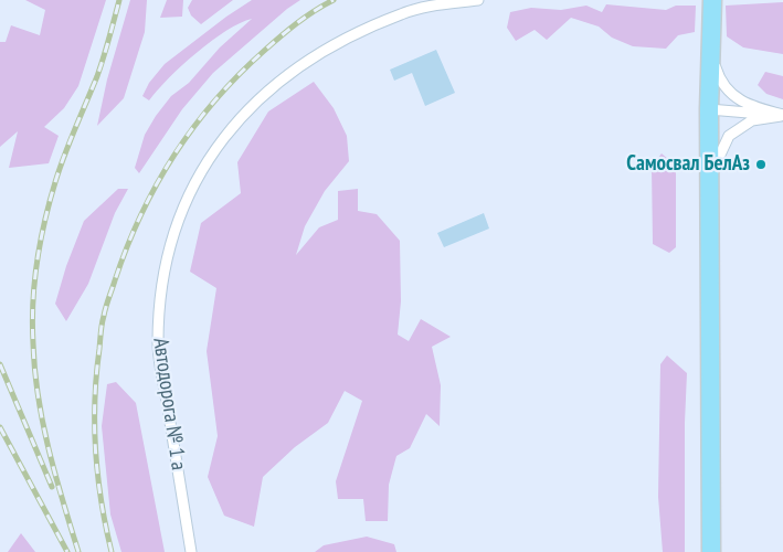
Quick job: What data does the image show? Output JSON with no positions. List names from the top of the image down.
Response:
{
  "streets": {
    "street": ["Автодорога № 1 а"]
  },
  "places": ["Самосвал БелАз"]
}
